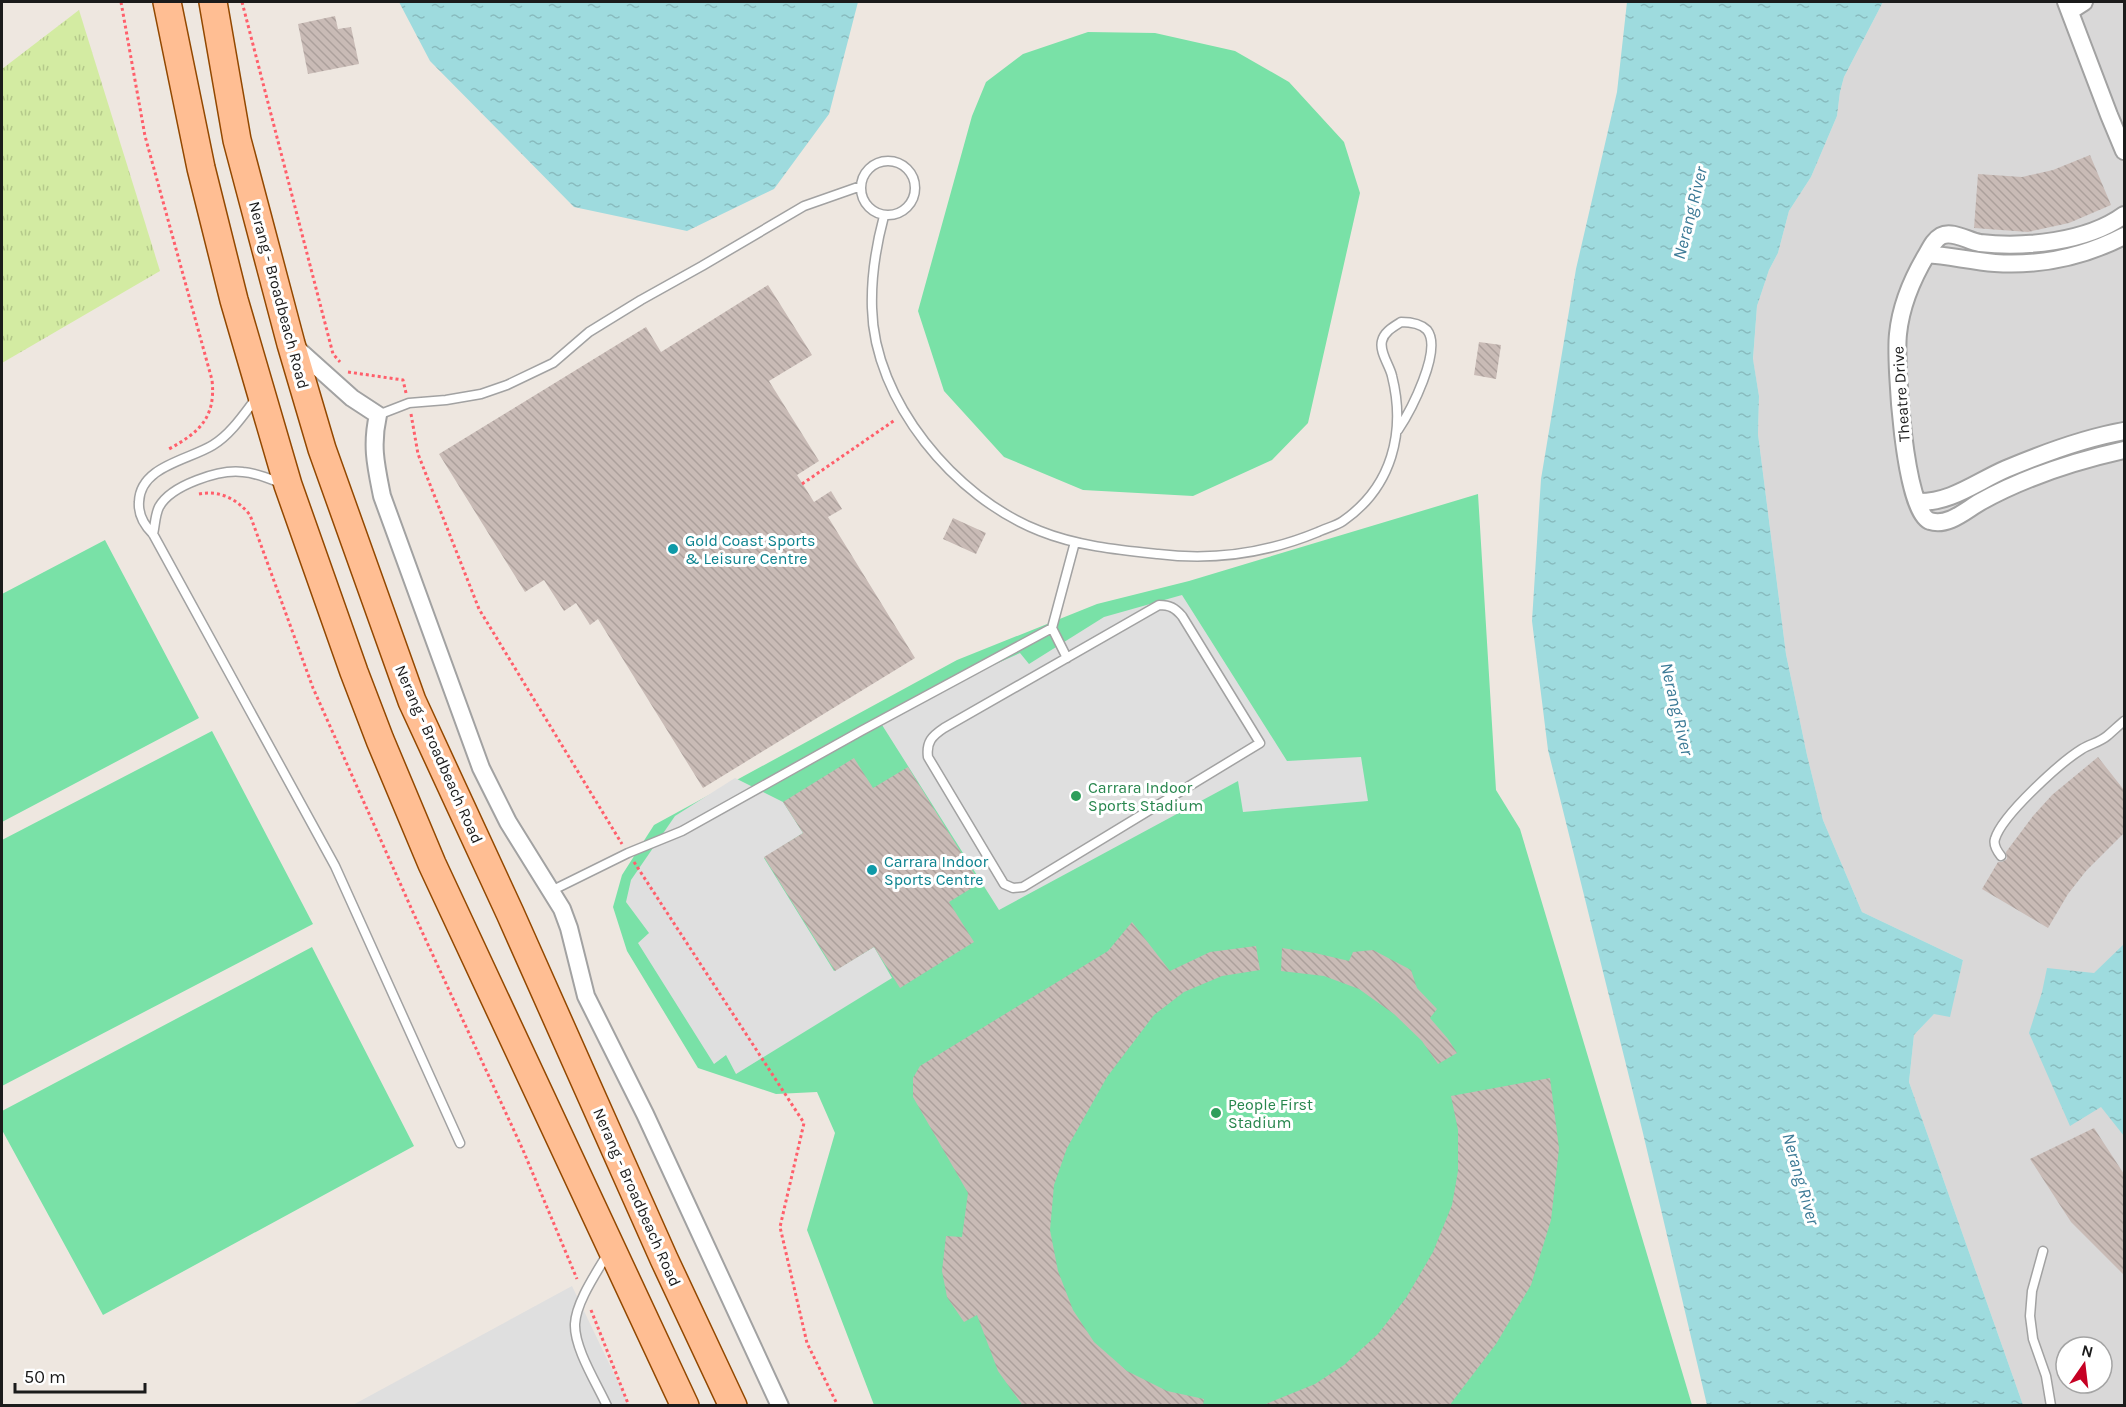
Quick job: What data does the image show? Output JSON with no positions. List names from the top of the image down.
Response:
{
  "streets": {
    "main road": ["Nerang - Broadbeach Road"],
    "street": ["Theatre Drive"]
  },
  "water": ["Nerang River"],
  "places": [
    "Gold Coast Sports & Leisure Centre",
    "Carrara Indoor Sports Stadium",
    "Carrara Indoor Sports Centre",
    "People First Stadium"
  ],
  "scale_bar": "50 m",
  "north": "top"
}
